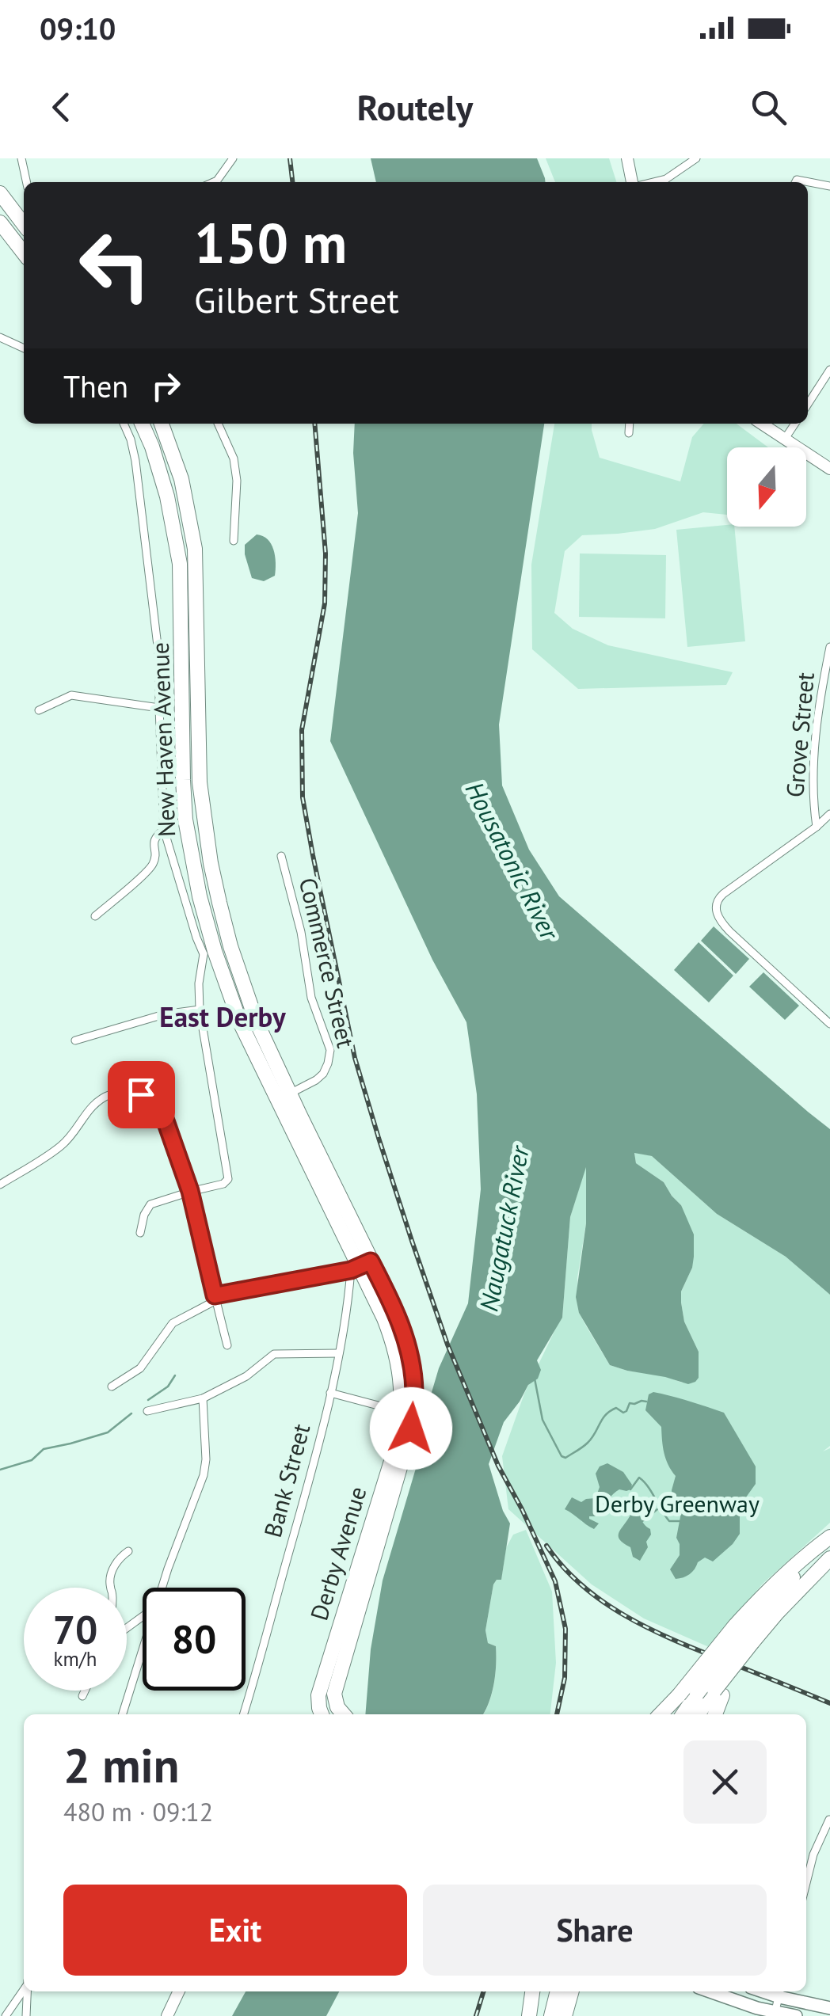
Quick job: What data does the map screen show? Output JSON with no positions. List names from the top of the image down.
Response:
{
  "streets": {
    "highway": ["New Haven Avenue", "Derby Avenue"],
    "street": ["Grove Street", "Commerce Street", "Bank Street"]
  },
  "crossings": [
    ["New Haven Avenue", "Commerce Street"],
    ["New Haven Avenue", "Bank Street"],
    ["New Haven Avenue", "Derby Avenue"],
    ["Bank Street", "Derby Avenue"]
  ],
  "districts": ["East Derby"],
  "water": ["Housatonic River", "Naugatuck River"],
  "parks": ["Derby Greenway"],
  "north": "bottom",
  "page": {
    "status": "09:10",
    "header": "Routely",
    "turn": ["150 m", "Gilbert Street"],
    "then": "Then",
    "speed": "70 km/h",
    "limit": "80",
    "heading": ["2 min", "480 m · 09:12"],
    "buttons": ["Exit", "Share"]
  }
}
